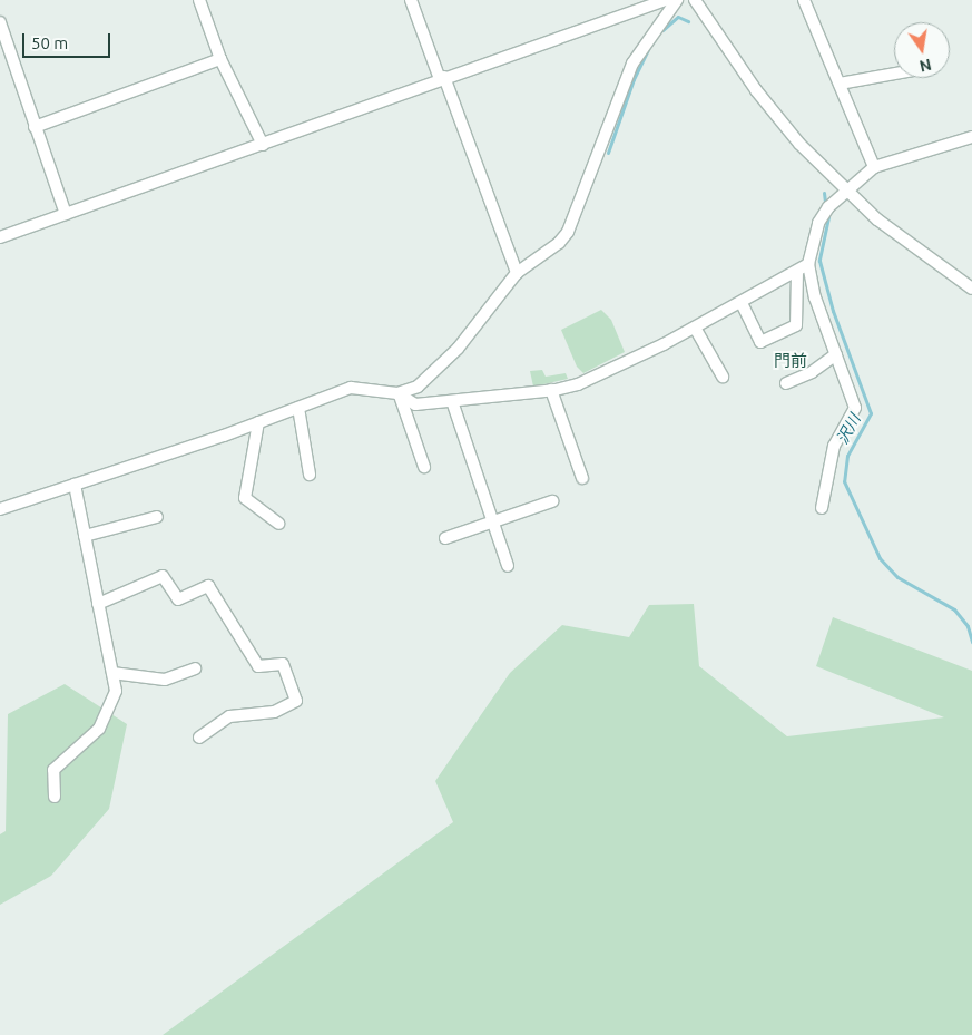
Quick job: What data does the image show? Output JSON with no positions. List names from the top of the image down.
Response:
{
  "districts": ["門前"],
  "water": ["沢川"],
  "scale_bar": "50 m",
  "north": "bottom"
}
